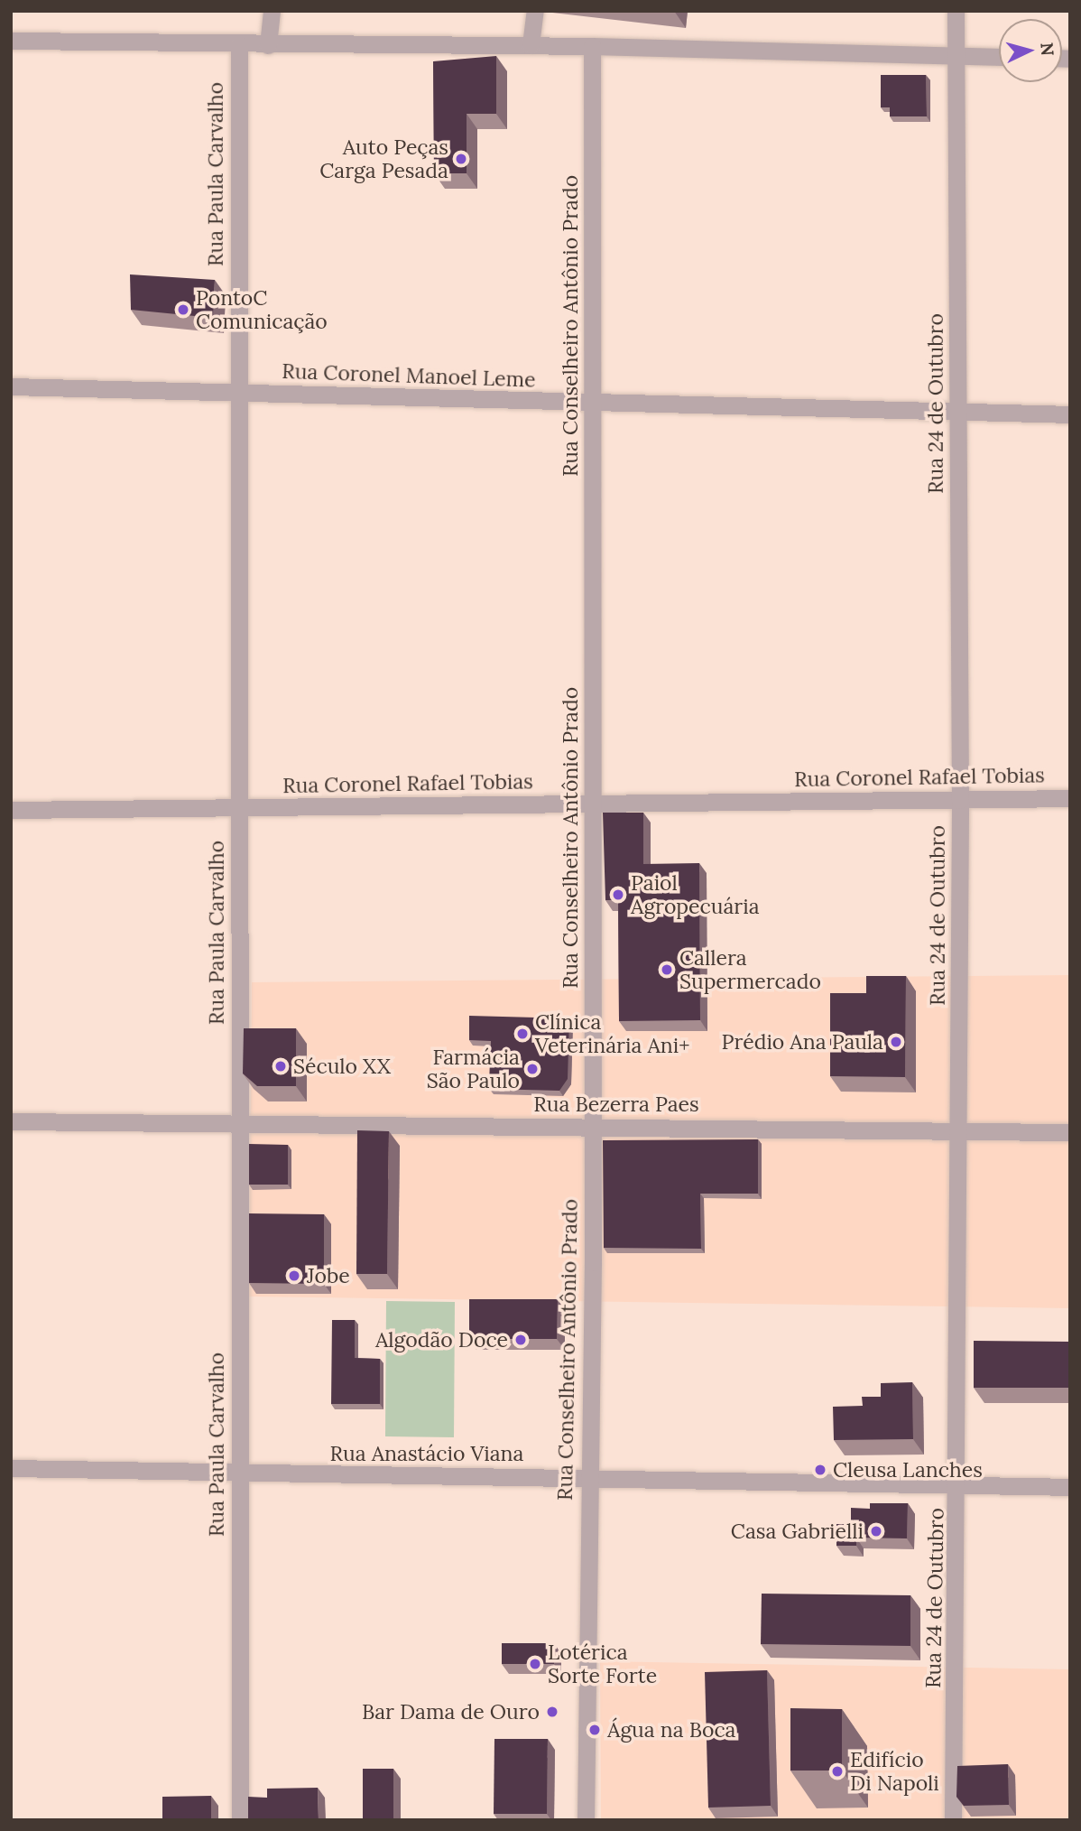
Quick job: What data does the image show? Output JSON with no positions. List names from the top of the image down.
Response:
{
  "streets": {
    "street": [
      "Rua Paula Carvalho",
      "Rua Conselheiro Antônio Prado",
      "Rua Coronel Manoel Leme",
      "Rua 24 de Outubro",
      "Rua Coronel Rafael Tobias",
      "Rua Bezerra Paes",
      "Rua Anastácio Viana"
    ]
  },
  "crossings": [
    ["Rua Paula Carvalho", "Rua Coronel Manoel Leme"],
    ["Rua Paula Carvalho", "Rua Coronel Rafael Tobias"],
    ["Rua Paula Carvalho", "Rua Bezerra Paes"],
    ["Rua Paula Carvalho", "Rua Anastácio Viana"],
    ["Rua Conselheiro Antônio Prado", "Rua Coronel Manoel Leme"],
    ["Rua Conselheiro Antônio Prado", "Rua Coronel Rafael Tobias"],
    ["Rua Conselheiro Antônio Prado", "Rua Bezerra Paes"],
    ["Rua Conselheiro Antônio Prado", "Rua Anastácio Viana"],
    ["Rua Coronel Manoel Leme", "Rua 24 de Outubro"],
    ["Rua 24 de Outubro", "Rua Coronel Rafael Tobias"],
    ["Rua 24 de Outubro", "Rua Bezerra Paes"],
    ["Rua 24 de Outubro", "Rua Anastácio Viana"]
  ],
  "places": [
    "Auto Peças Carga Pesada",
    "PontoC Comunicação",
    "Paiol Agropecuária",
    "Callera Supermercado",
    "Clínica Veterinária Ani+",
    "Prédio Ana Paula",
    "Século XX",
    "Farmácia São Paulo",
    "Jobe",
    "Algodão Doce",
    "Cleusa Lanches",
    "Casa Gabrielli",
    "Lotérica Sorte Forte",
    "Bar Dama de Ouro",
    "Água na Boca",
    "Edifício Di Napoli"
  ],
  "north": "right"
}
